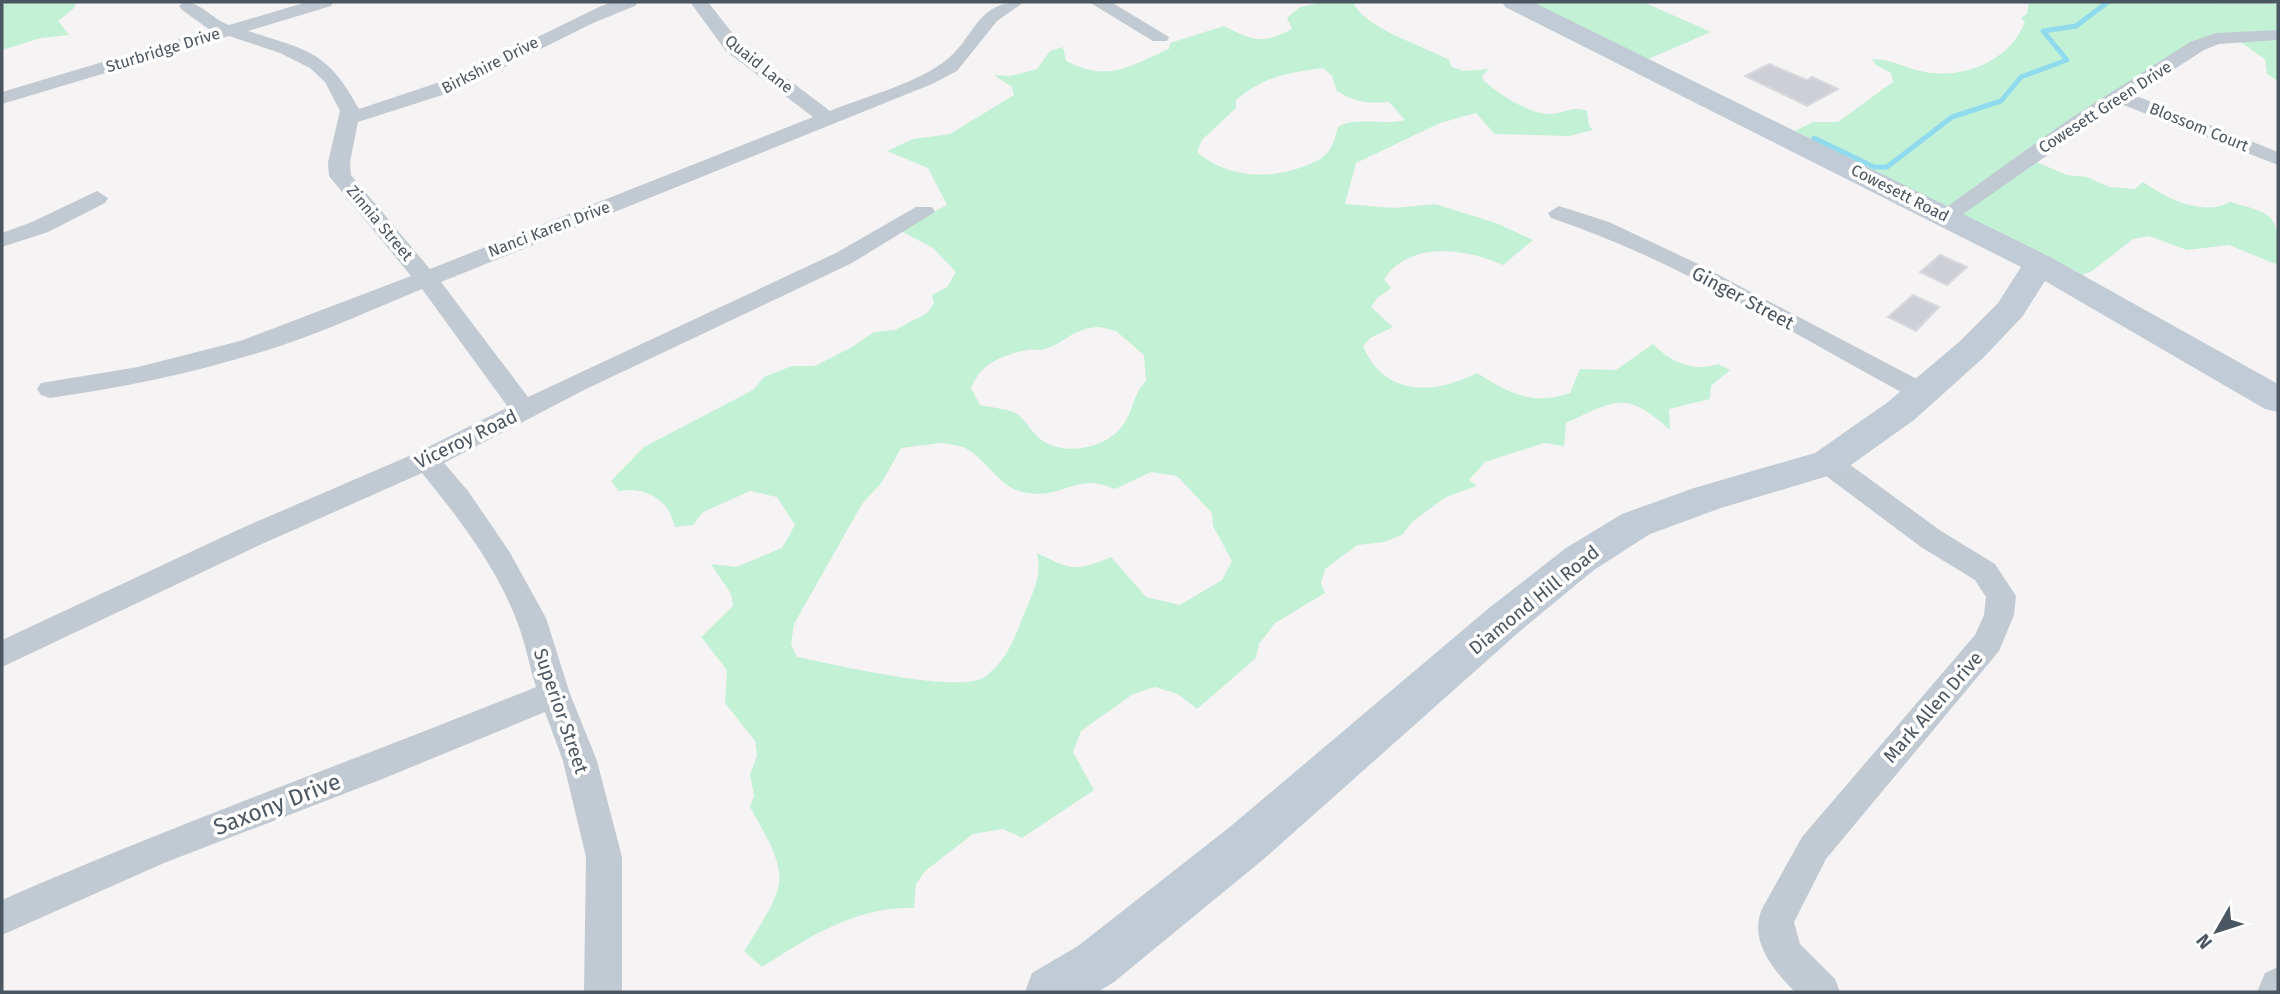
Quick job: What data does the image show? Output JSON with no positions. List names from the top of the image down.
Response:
{
  "streets": {
    "street": [
      "Sturbridge Drive",
      "Quaid Lane",
      "Birkshire Drive",
      "Cowesett Green Drive",
      "Blossom Court",
      "Cowesett Road",
      "Zinnia Street",
      "Nanci Karen Drive",
      "Ginger Street",
      "Viceroy Road",
      "Diamond Hill Road",
      "Mark Allen Drive",
      "Superior Street",
      "Saxony Drive"
    ]
  },
  "crossings": [
    ["Sturbridge Drive", "Zinnia Street"],
    ["Quaid Lane", "Nanci Karen Drive"],
    ["Birkshire Drive", "Zinnia Street"],
    ["Cowesett Green Drive", "Blossom Court"],
    ["Cowesett Green Drive", "Cowesett Road"],
    ["Cowesett Road", "Diamond Hill Road"],
    ["Zinnia Street", "Nanci Karen Drive"],
    ["Zinnia Street", "Viceroy Road"],
    ["Ginger Street", "Diamond Hill Road"],
    ["Viceroy Road", "Superior Street"],
    ["Diamond Hill Road", "Mark Allen Drive"],
    ["Superior Street", "Saxony Drive"]
  ],
  "north": "bottom left"
}
